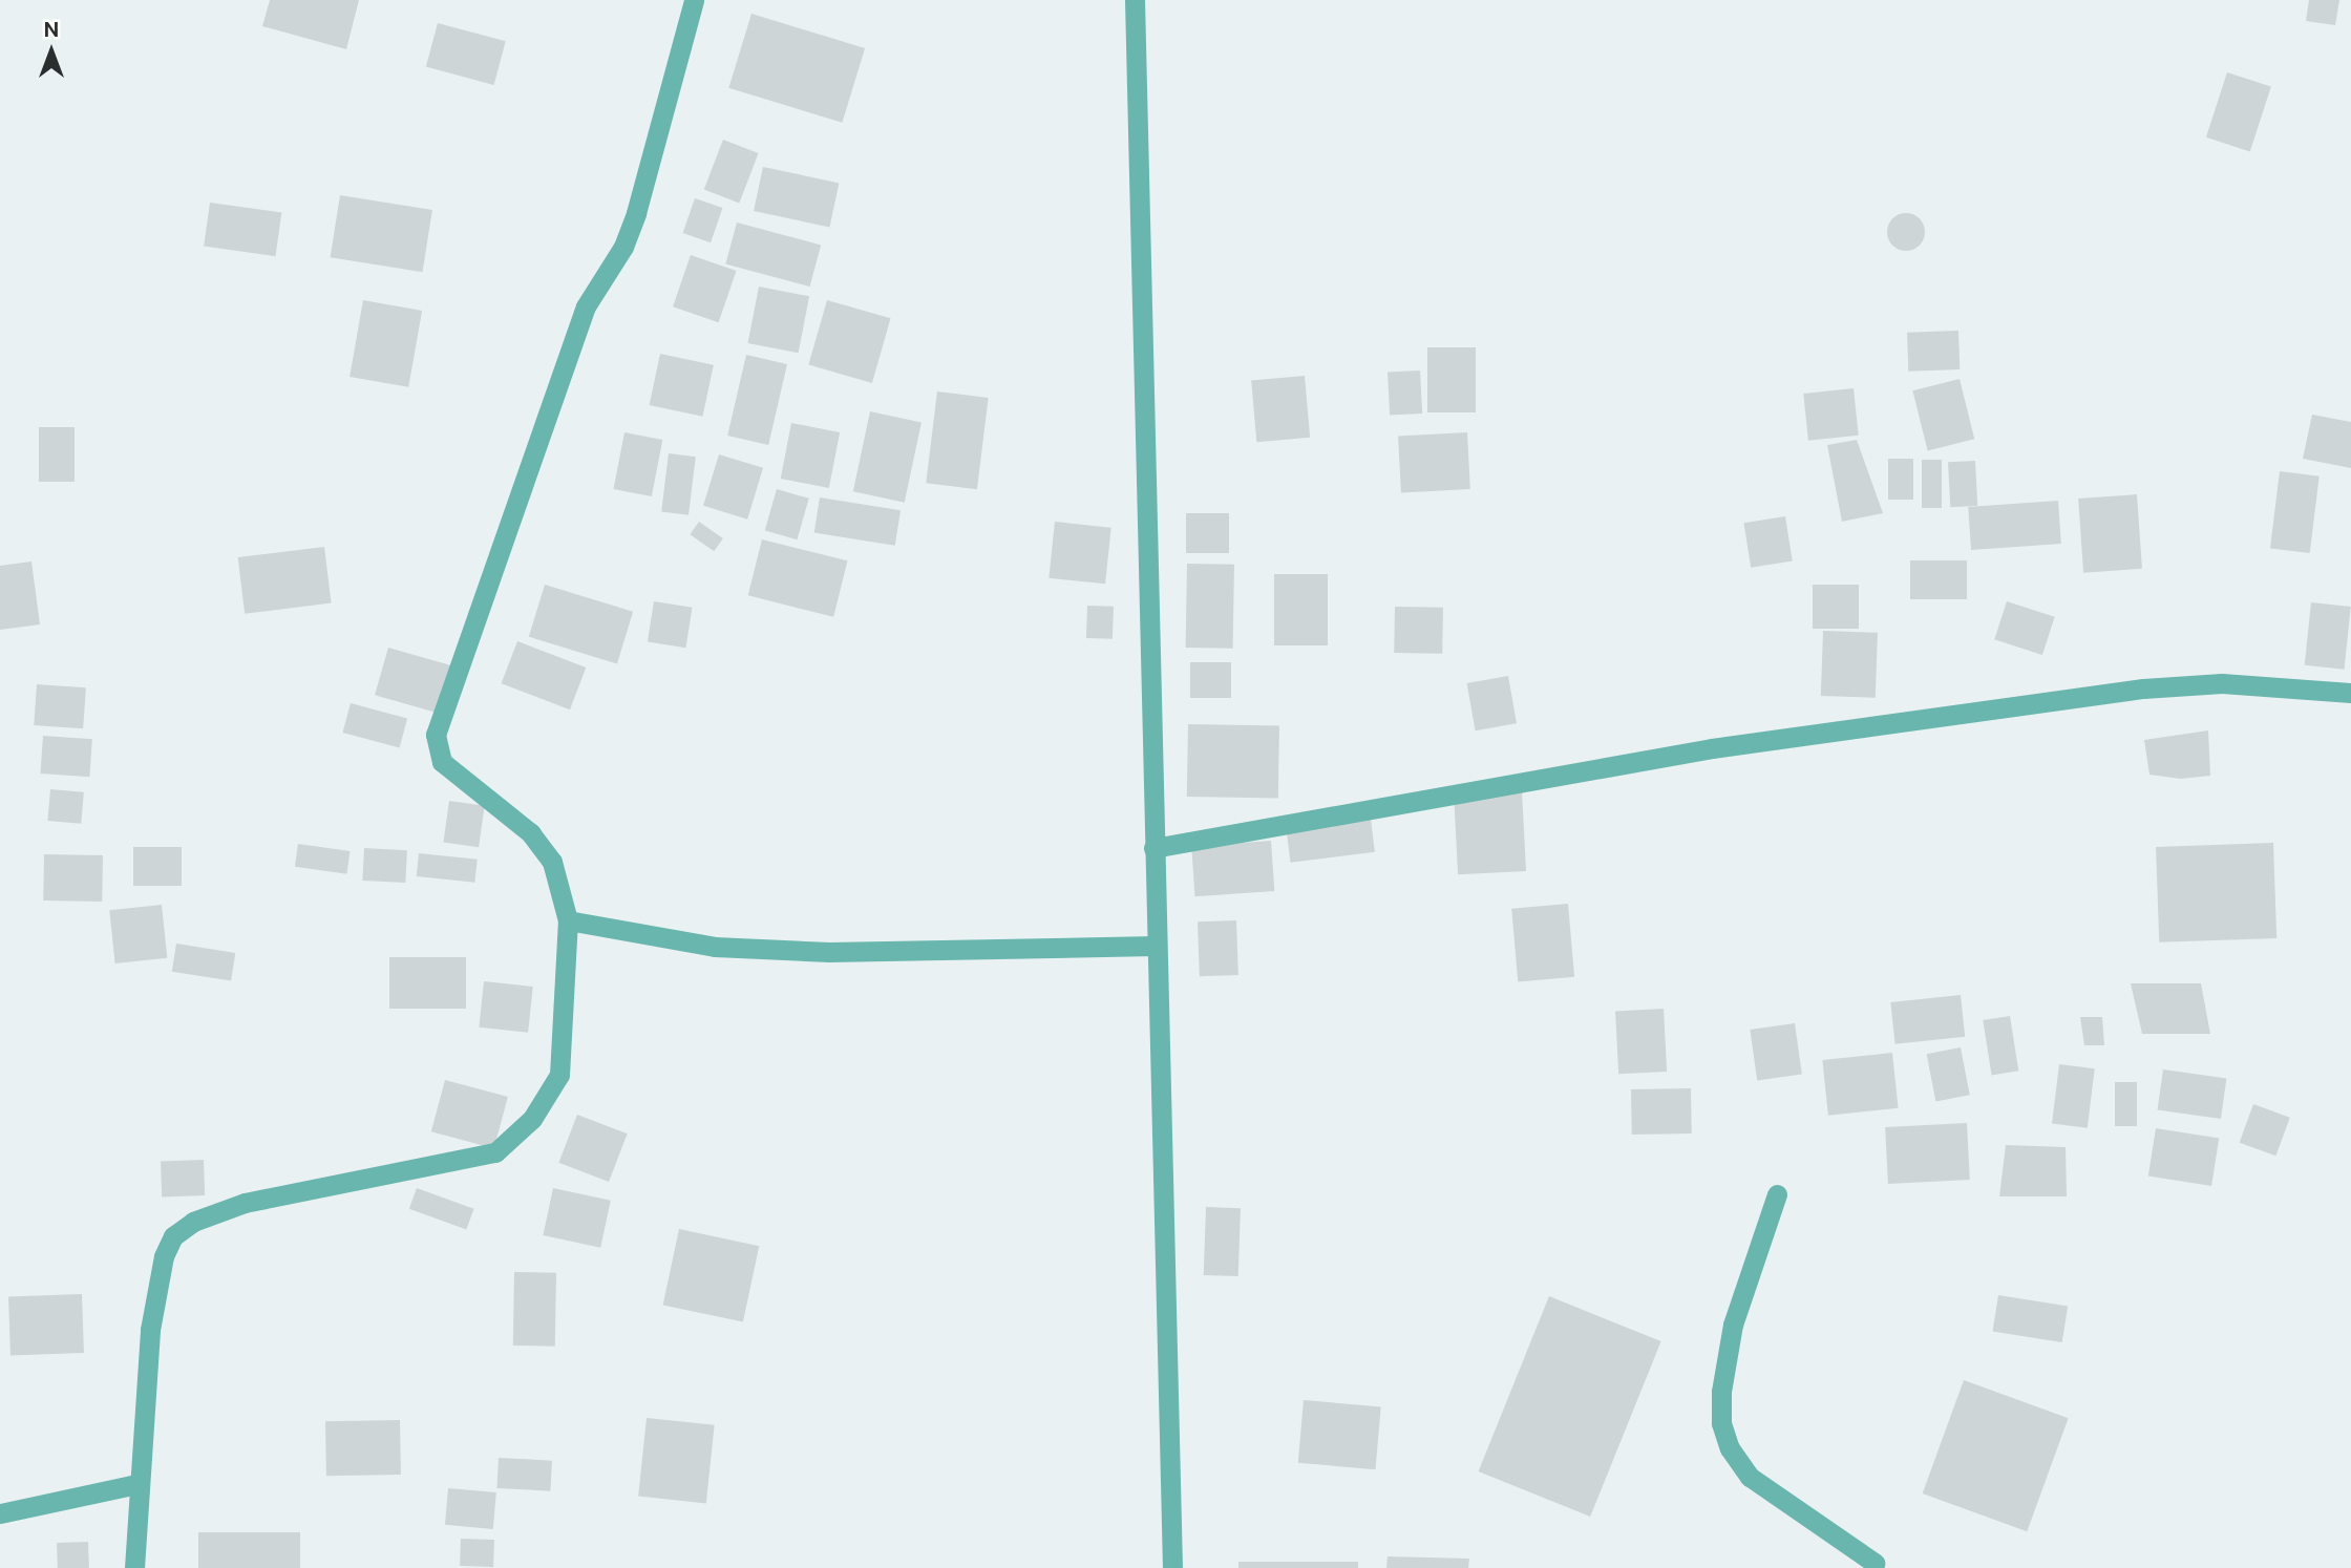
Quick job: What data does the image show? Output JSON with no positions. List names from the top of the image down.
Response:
{
  "north": "top"
}
